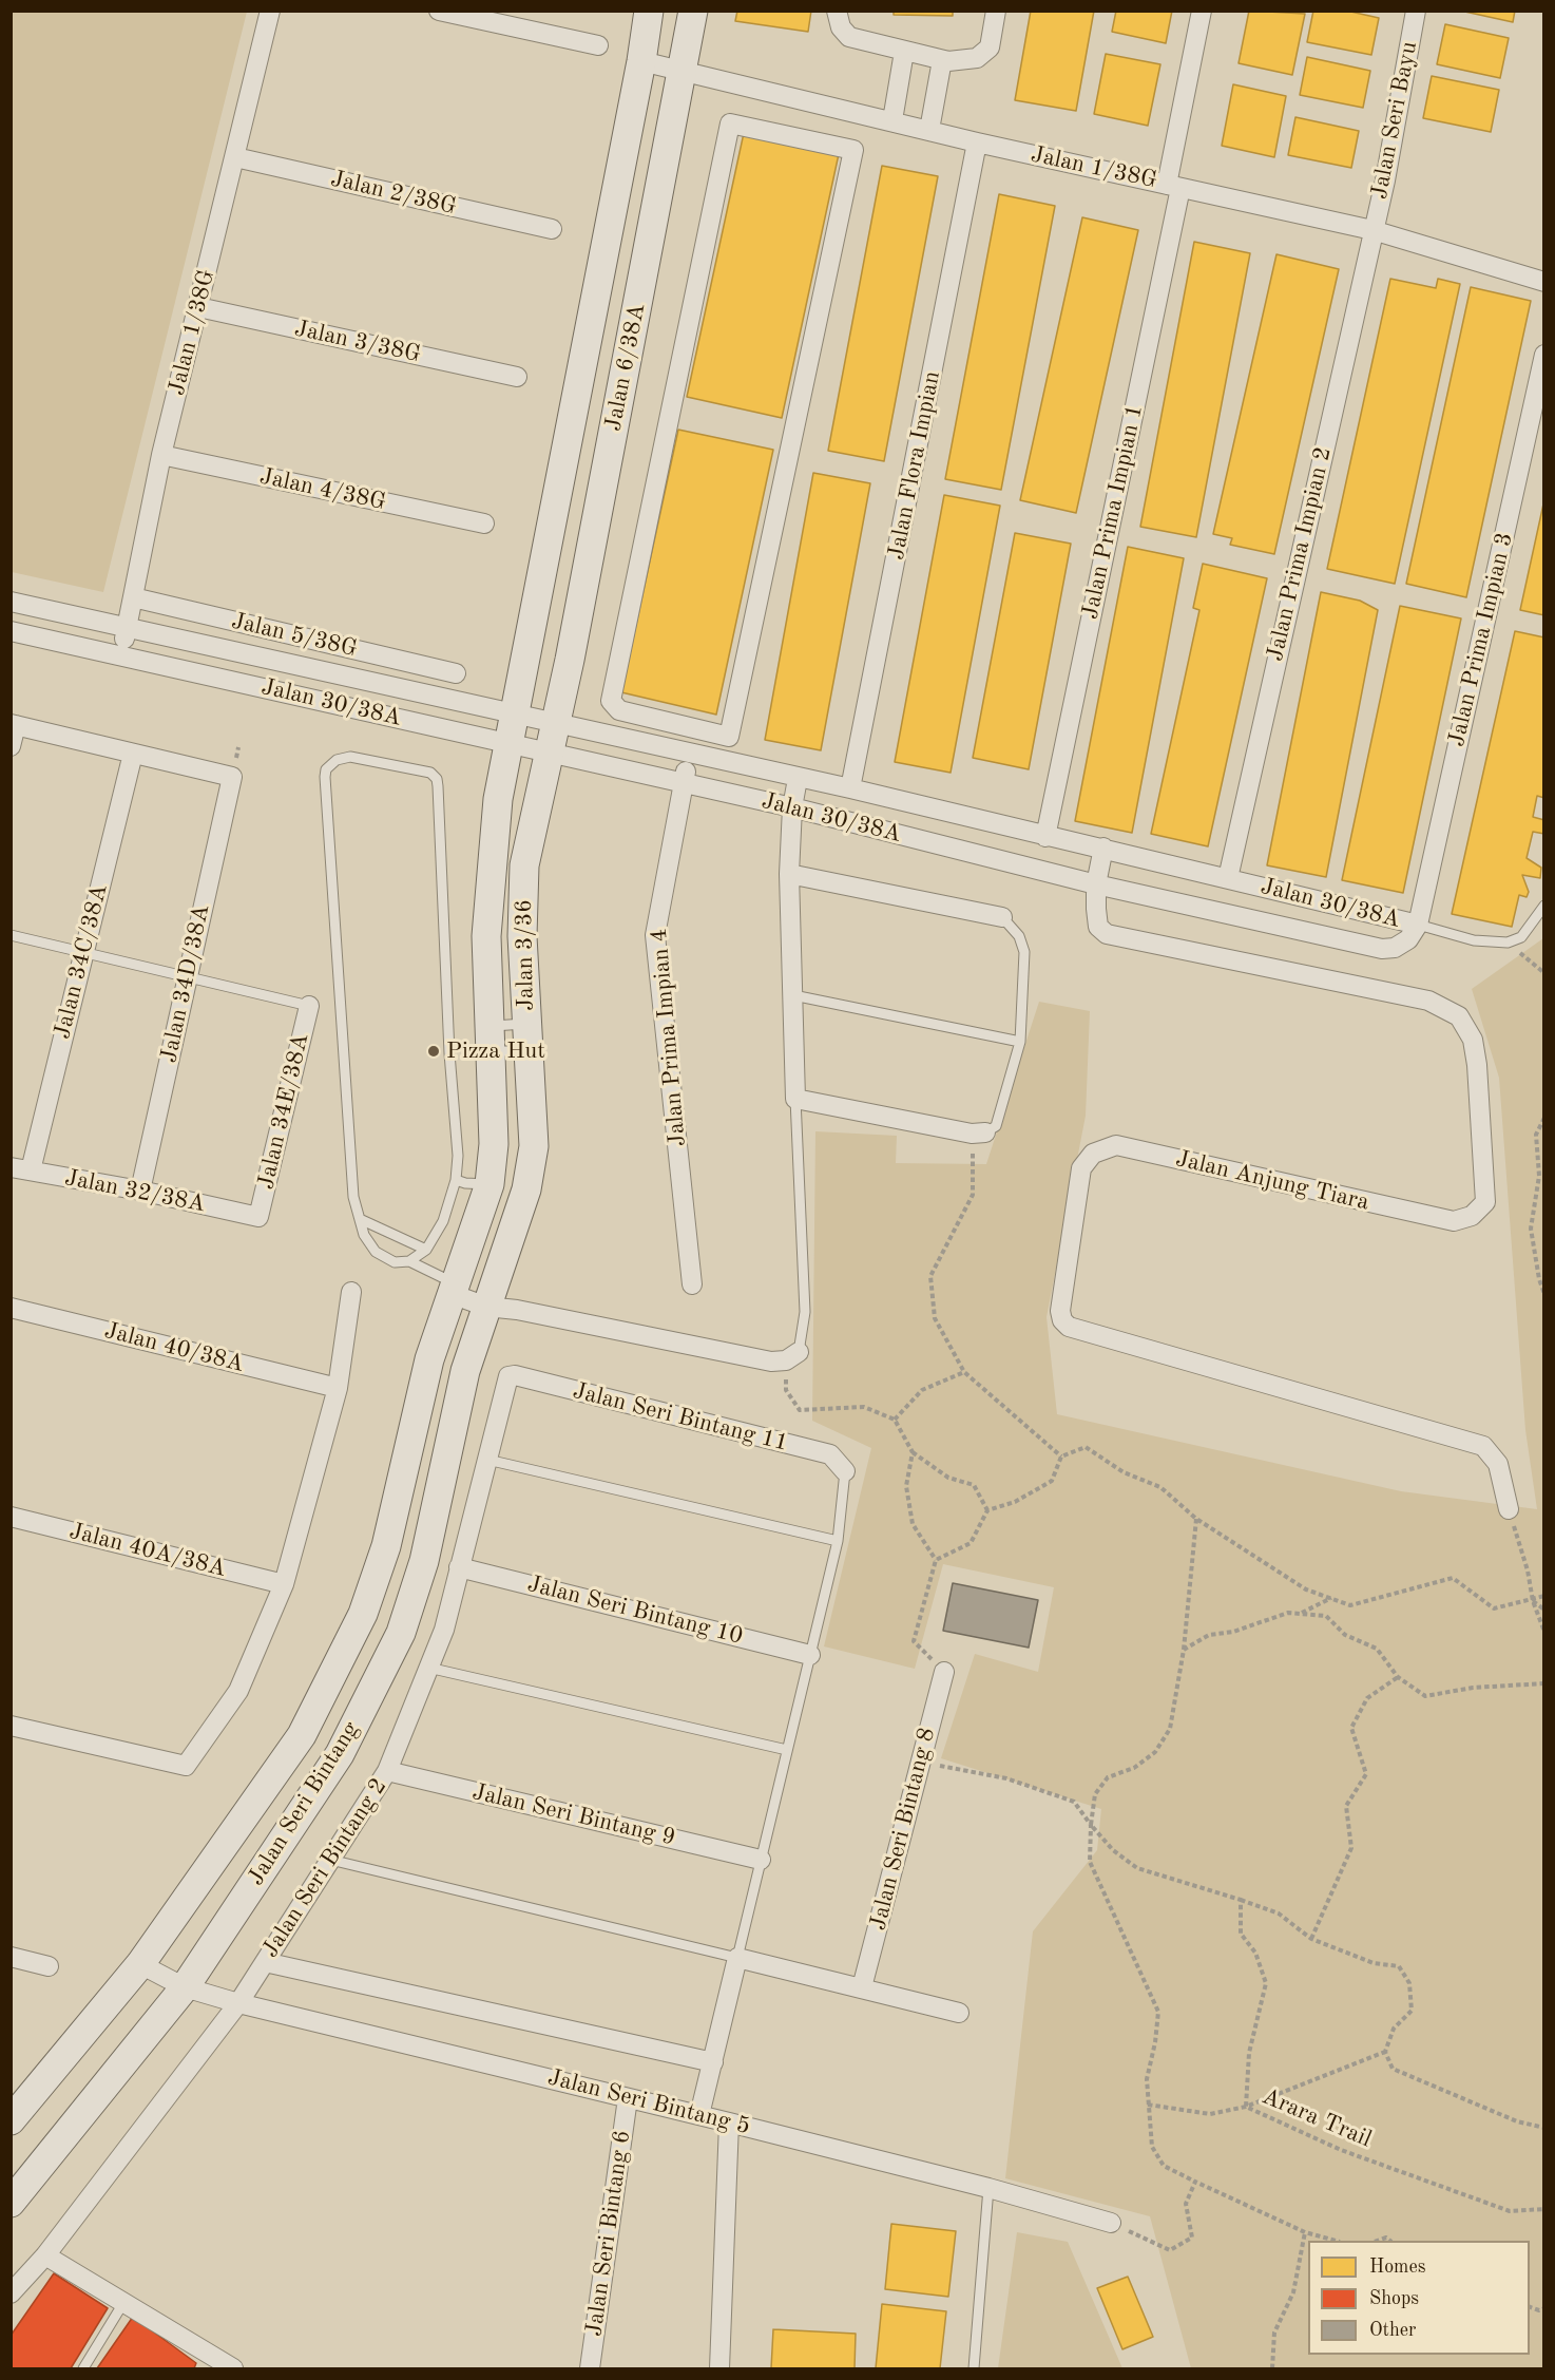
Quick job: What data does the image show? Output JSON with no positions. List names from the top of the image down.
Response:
{
  "streets": {
    "street": [
      "Jalan Seri Bayu",
      "Jalan 1/38G",
      "Jalan 2/38G",
      "Jalan 3/38G",
      "Jalan 6/38A",
      "Jalan Flora Impian",
      "Jalan 4/38G",
      "Jalan Prima Impian 1",
      "Jalan Prima Impian 2",
      "Jalan 5/38G",
      "Jalan Prima Impian 3",
      "Jalan 30/38A",
      "Jalan 3/36",
      "Jalan 34C/38A",
      "Jalan 34D/38A",
      "Jalan Prima Impian 4",
      "Jalan 34E/38A",
      "Jalan Anjung Tiara",
      "Jalan 32/38A",
      "Jalan 40/38A",
      "Jalan Seri Bintang 11",
      "Jalan 40A/38A",
      "Jalan Seri Bintang 10",
      "Jalan Seri Bintang",
      "Jalan Seri Bintang 9",
      "Jalan Seri Bintang 8",
      "Jalan Seri Bintang 2",
      "Jalan Seri Bintang 5",
      "Jalan Seri Bintang 6"
    ],
    "path": ["Arara Trail"]
  },
  "crossings": [
    ["Jalan Seri Bayu", "Jalan 1/38G"],
    ["Jalan Seri Bayu", "Jalan Prima Impian 2"],
    ["Jalan 1/38G", "Jalan 2/38G"],
    ["Jalan 1/38G", "Jalan 3/38G"],
    ["Jalan 1/38G", "Jalan 6/38A"],
    ["Jalan 1/38G", "Jalan Flora Impian"],
    ["Jalan 1/38G", "Jalan 4/38G"],
    ["Jalan 1/38G", "Jalan Prima Impian 1"],
    ["Jalan 1/38G", "Jalan Prima Impian 2"],
    ["Jalan 1/38G", "Jalan 5/38G"],
    ["Jalan 1/38G", "Jalan 30/38A"],
    ["Jalan 6/38A", "Jalan 30/38A"],
    ["Jalan 6/38A", "Jalan 3/36"],
    ["Jalan Flora Impian", "Jalan 30/38A"],
    ["Jalan Prima Impian 1", "Jalan 30/38A"],
    ["Jalan Prima Impian 2", "Jalan 30/38A"],
    ["Jalan Prima Impian 3", "Jalan 30/38A"],
    ["Jalan 30/38A", "Jalan 3/36"],
    ["Jalan 30/38A", "Jalan Prima Impian 4"],
    ["Jalan 30/38A", "Jalan Anjung Tiara"],
    ["Jalan 3/36", "Jalan Seri Bintang"],
    ["Jalan 34C/38A", "Jalan 34D/38A"],
    ["Jalan 34C/38A", "Jalan 32/38A"],
    ["Jalan 34D/38A", "Jalan 32/38A"],
    ["Jalan 34E/38A", "Jalan 32/38A"],
    ["Jalan Seri Bintang 11", "Jalan Seri Bintang 2"],
    ["Jalan Seri Bintang 10", "Jalan Seri Bintang 2"],
    ["Jalan Seri Bintang", "Jalan Seri Bintang 5"],
    ["Jalan Seri Bintang 9", "Jalan Seri Bintang 2"],
    ["Jalan Seri Bintang 2", "Jalan Seri Bintang 5"],
    ["Jalan Seri Bintang 5", "Jalan Seri Bintang 6"]
  ],
  "places": ["Pizza Hut"],
  "legend": ["Homes", "Shops", "Other"]
}
